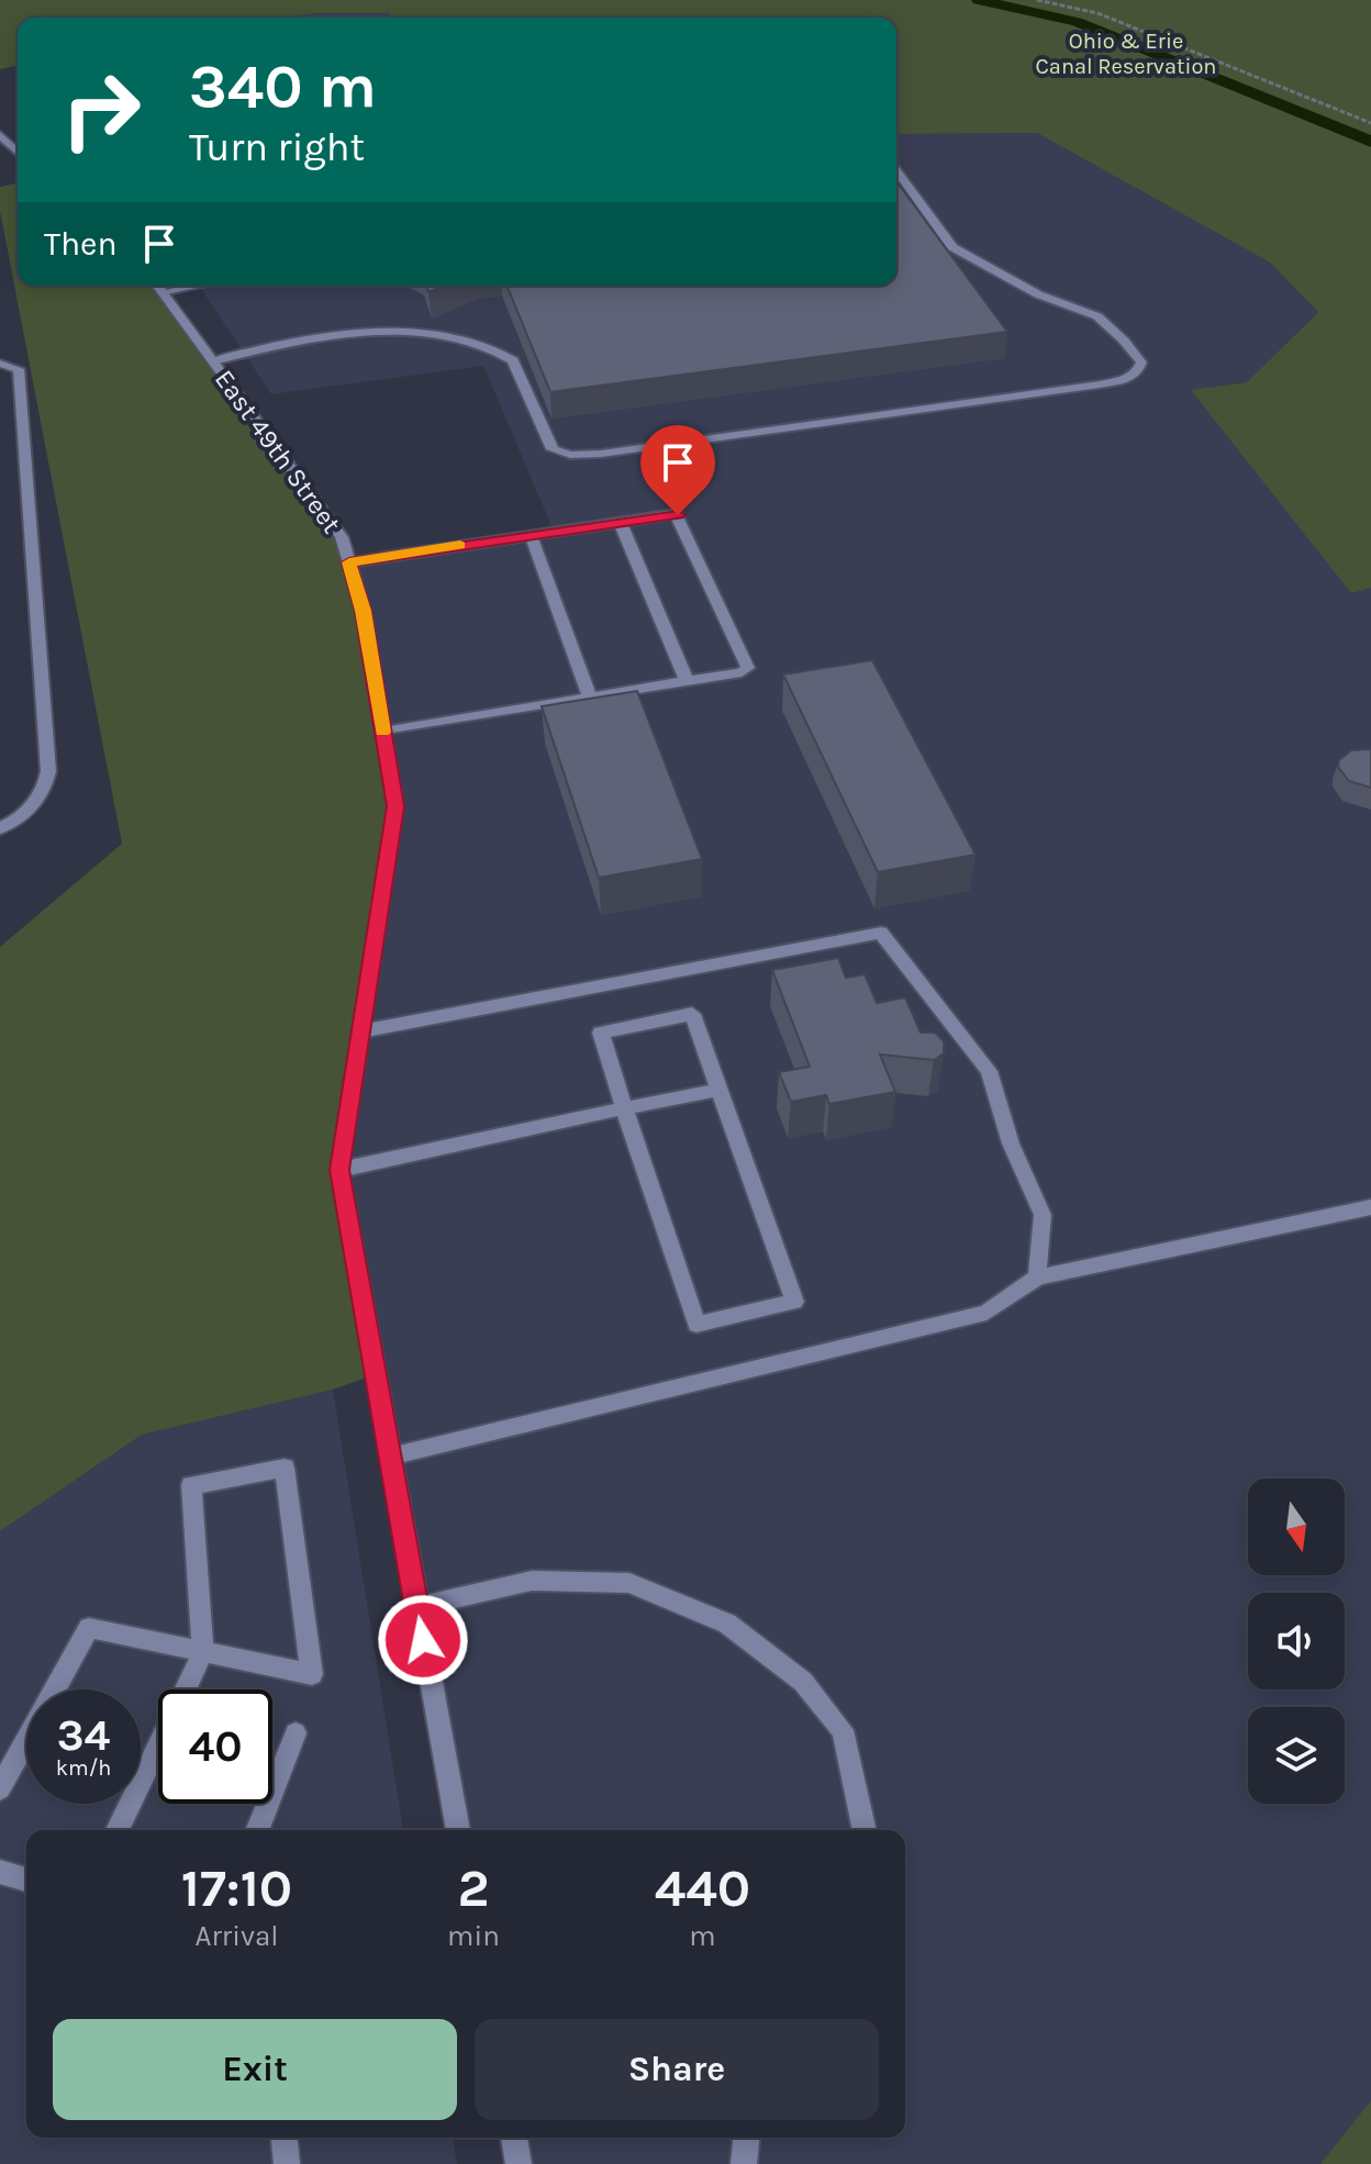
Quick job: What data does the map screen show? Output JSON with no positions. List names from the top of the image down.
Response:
{
  "streets": {
    "street": ["East 49th Street"]
  },
  "parks": ["Ohio & Erie Canal Reservation"],
  "north": "bottom",
  "page": {
    "turn": ["340 m", "Turn right"],
    "then": "Then",
    "speed": "34 km/h",
    "limit": "40",
    "eta": [
      "17:10",
      "Arrival",
      "2",
      "min",
      "440",
      "m"
    ],
    "buttons": ["Exit", "Share"]
  }
}
